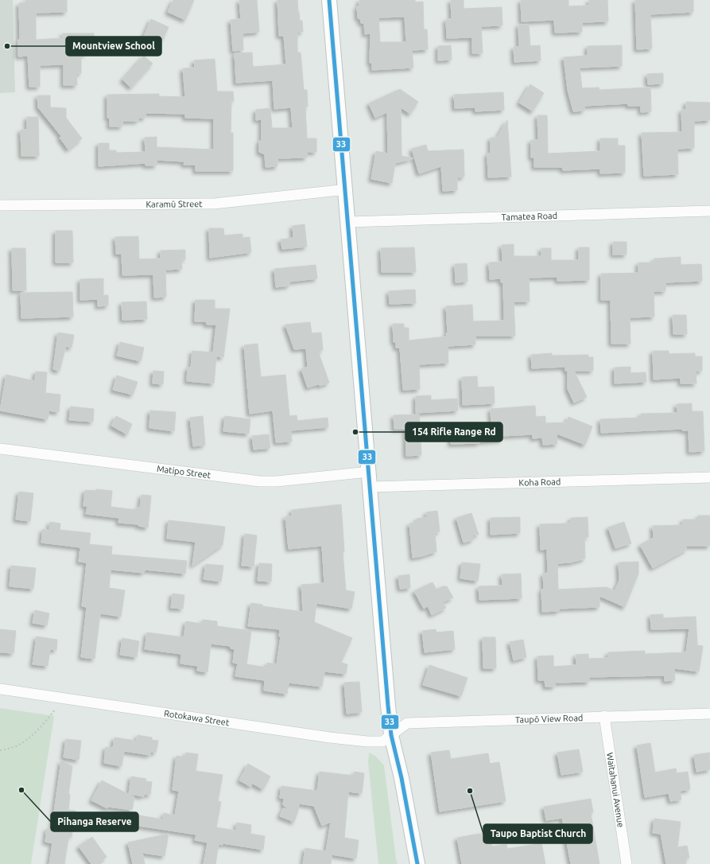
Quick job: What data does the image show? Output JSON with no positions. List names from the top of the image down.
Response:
{
  "streets": {
    "street": [
      "Karamū Street",
      "Tamatea Road",
      "Matipo Street",
      "Koha Road",
      "Rotokawa Street",
      "Taupō View Road",
      "Waitahanui Avenue"
    ]
  },
  "crossings": [
    ["Rotokawa Street", "Taupō View Road"],
    ["Taupō View Road", "Waitahanui Avenue"]
  ],
  "places": [
    "Mountview School",
    "154 Rifle Range Rd",
    "Pihanga Reserve",
    "Taupo Baptist Church"
  ],
  "lines": ["transit line 33"]
}
